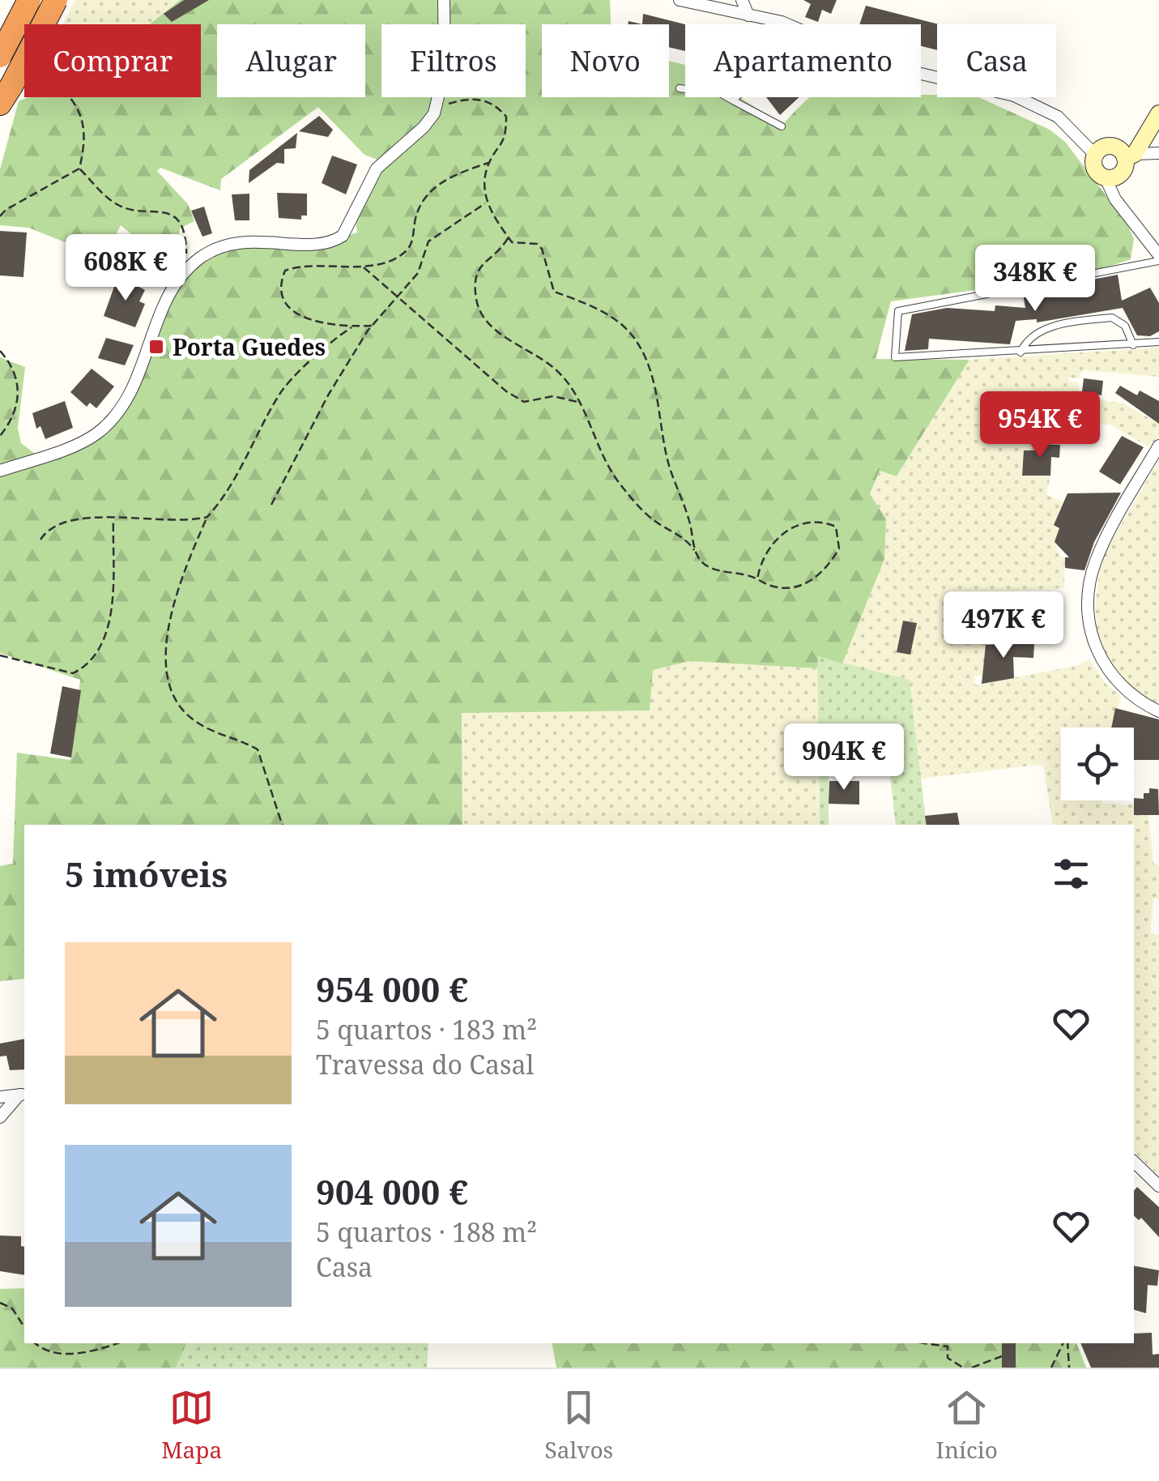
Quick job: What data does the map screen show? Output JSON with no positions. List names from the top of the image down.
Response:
{
  "places": {
    "transit": ["Porta Guedes"]
  },
  "page": {
    "chip": [
      "Comprar",
      "Alugar",
      "Filtros",
      "Novo",
      "Apartamento",
      "Casa"
    ],
    "price": [
      "608K €",
      "348K €",
      "954K €",
      "497K €",
      "904K €"
    ],
    "heading": "5 imóveis",
    "list": [
      {
        "name": "954 000 €",
        "note": "5 quartos · 183 m² · Travessa do Casal"
      },
      {
        "name": "904 000 €",
        "note": "5 quartos · 188 m² · Casa"
      }
    ],
    "tabs": ["Mapa", "Salvos", "Início"]
  }
}
